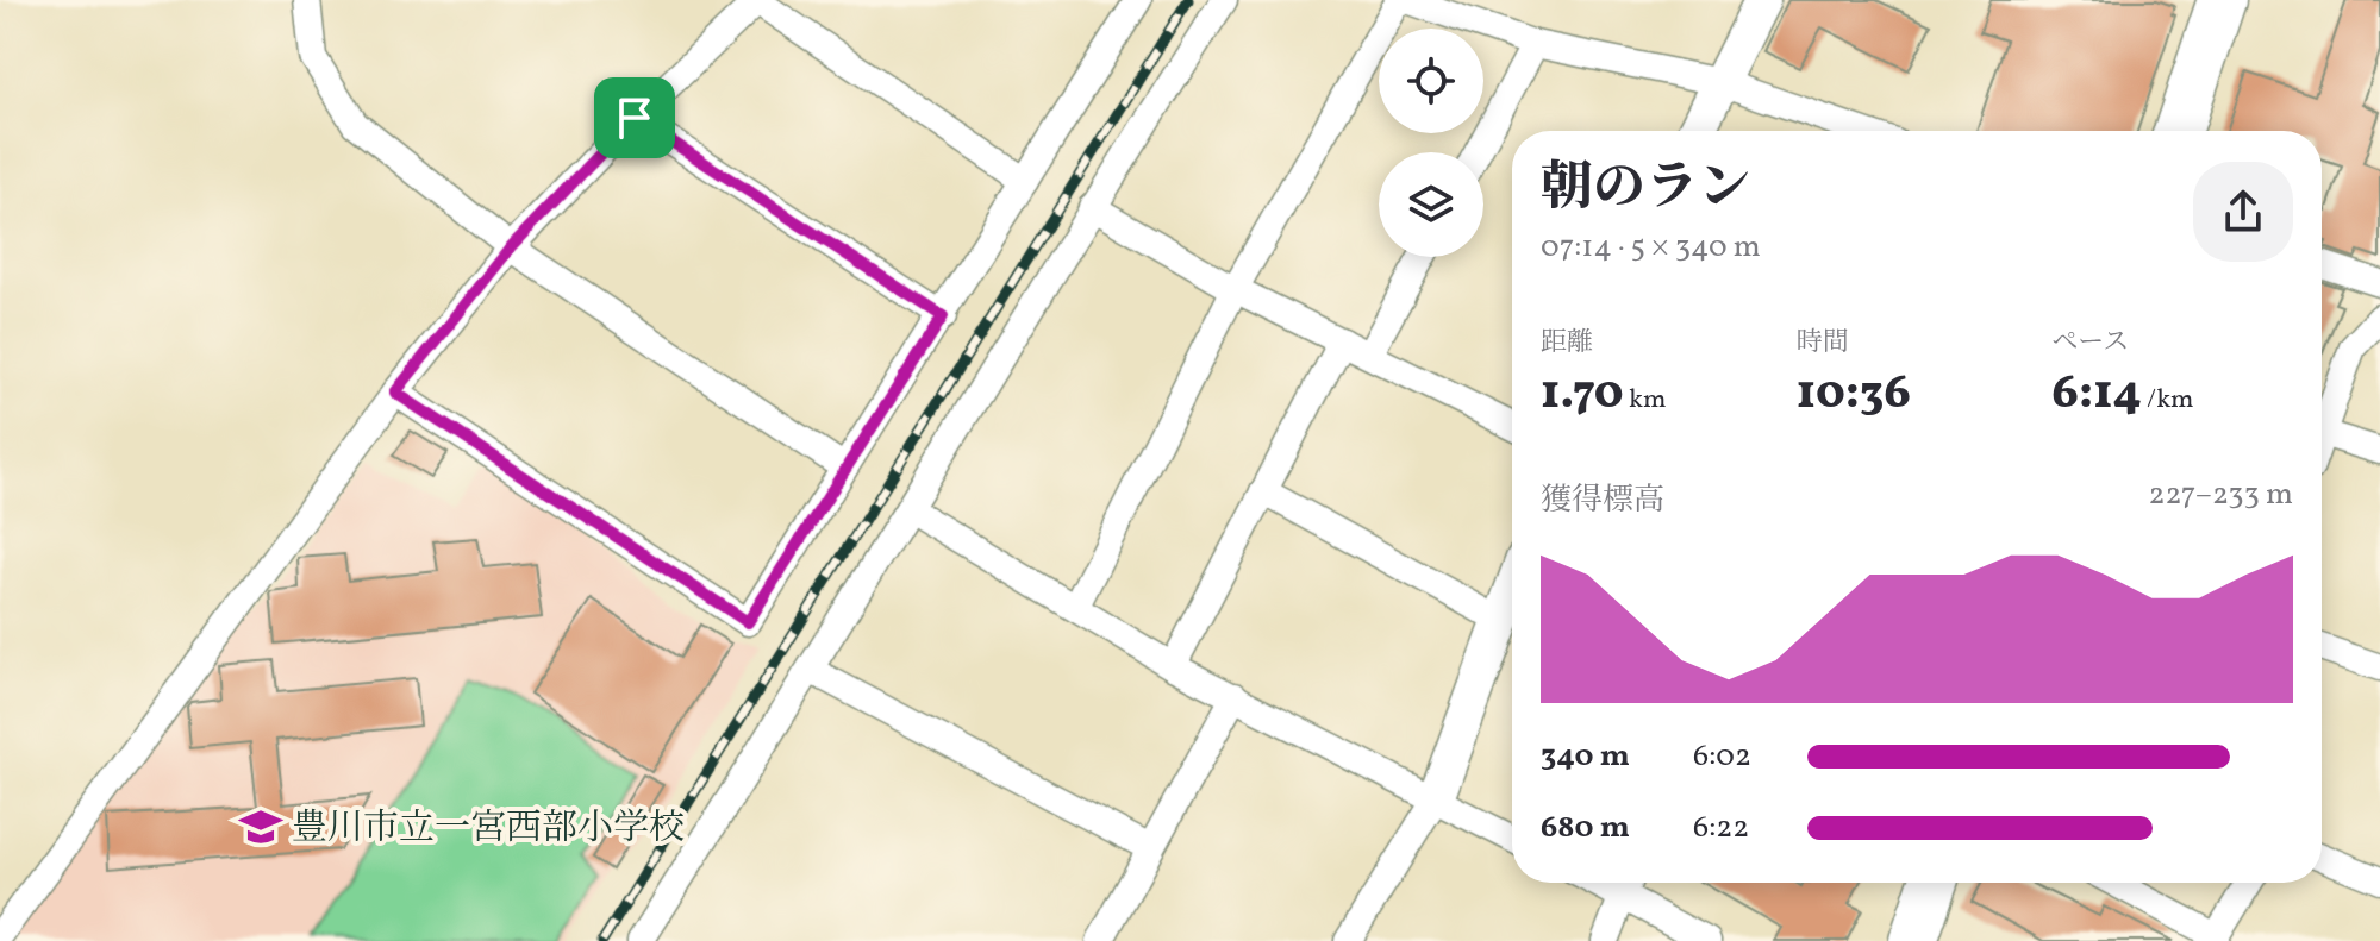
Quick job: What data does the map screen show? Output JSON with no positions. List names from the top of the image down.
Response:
{
  "places": {
    "school or university": ["豊川市立一宮西部小学校"]
  },
  "page": {
    "heading": ["朝のラン", "07:14 · 5 × 340 m"],
    "stats": [
      ["距離", "1.70 km"],
      ["時間", "10:36"],
      ["ペース", "6:14 /km"]
    ],
    "chart": ["獲得標高", "227–233 m"],
    "list": [
      {
        "name": "340 m",
        "note": "6:02"
      },
      {
        "name": "680 m",
        "note": "6:22"
      }
    ]
  }
}
